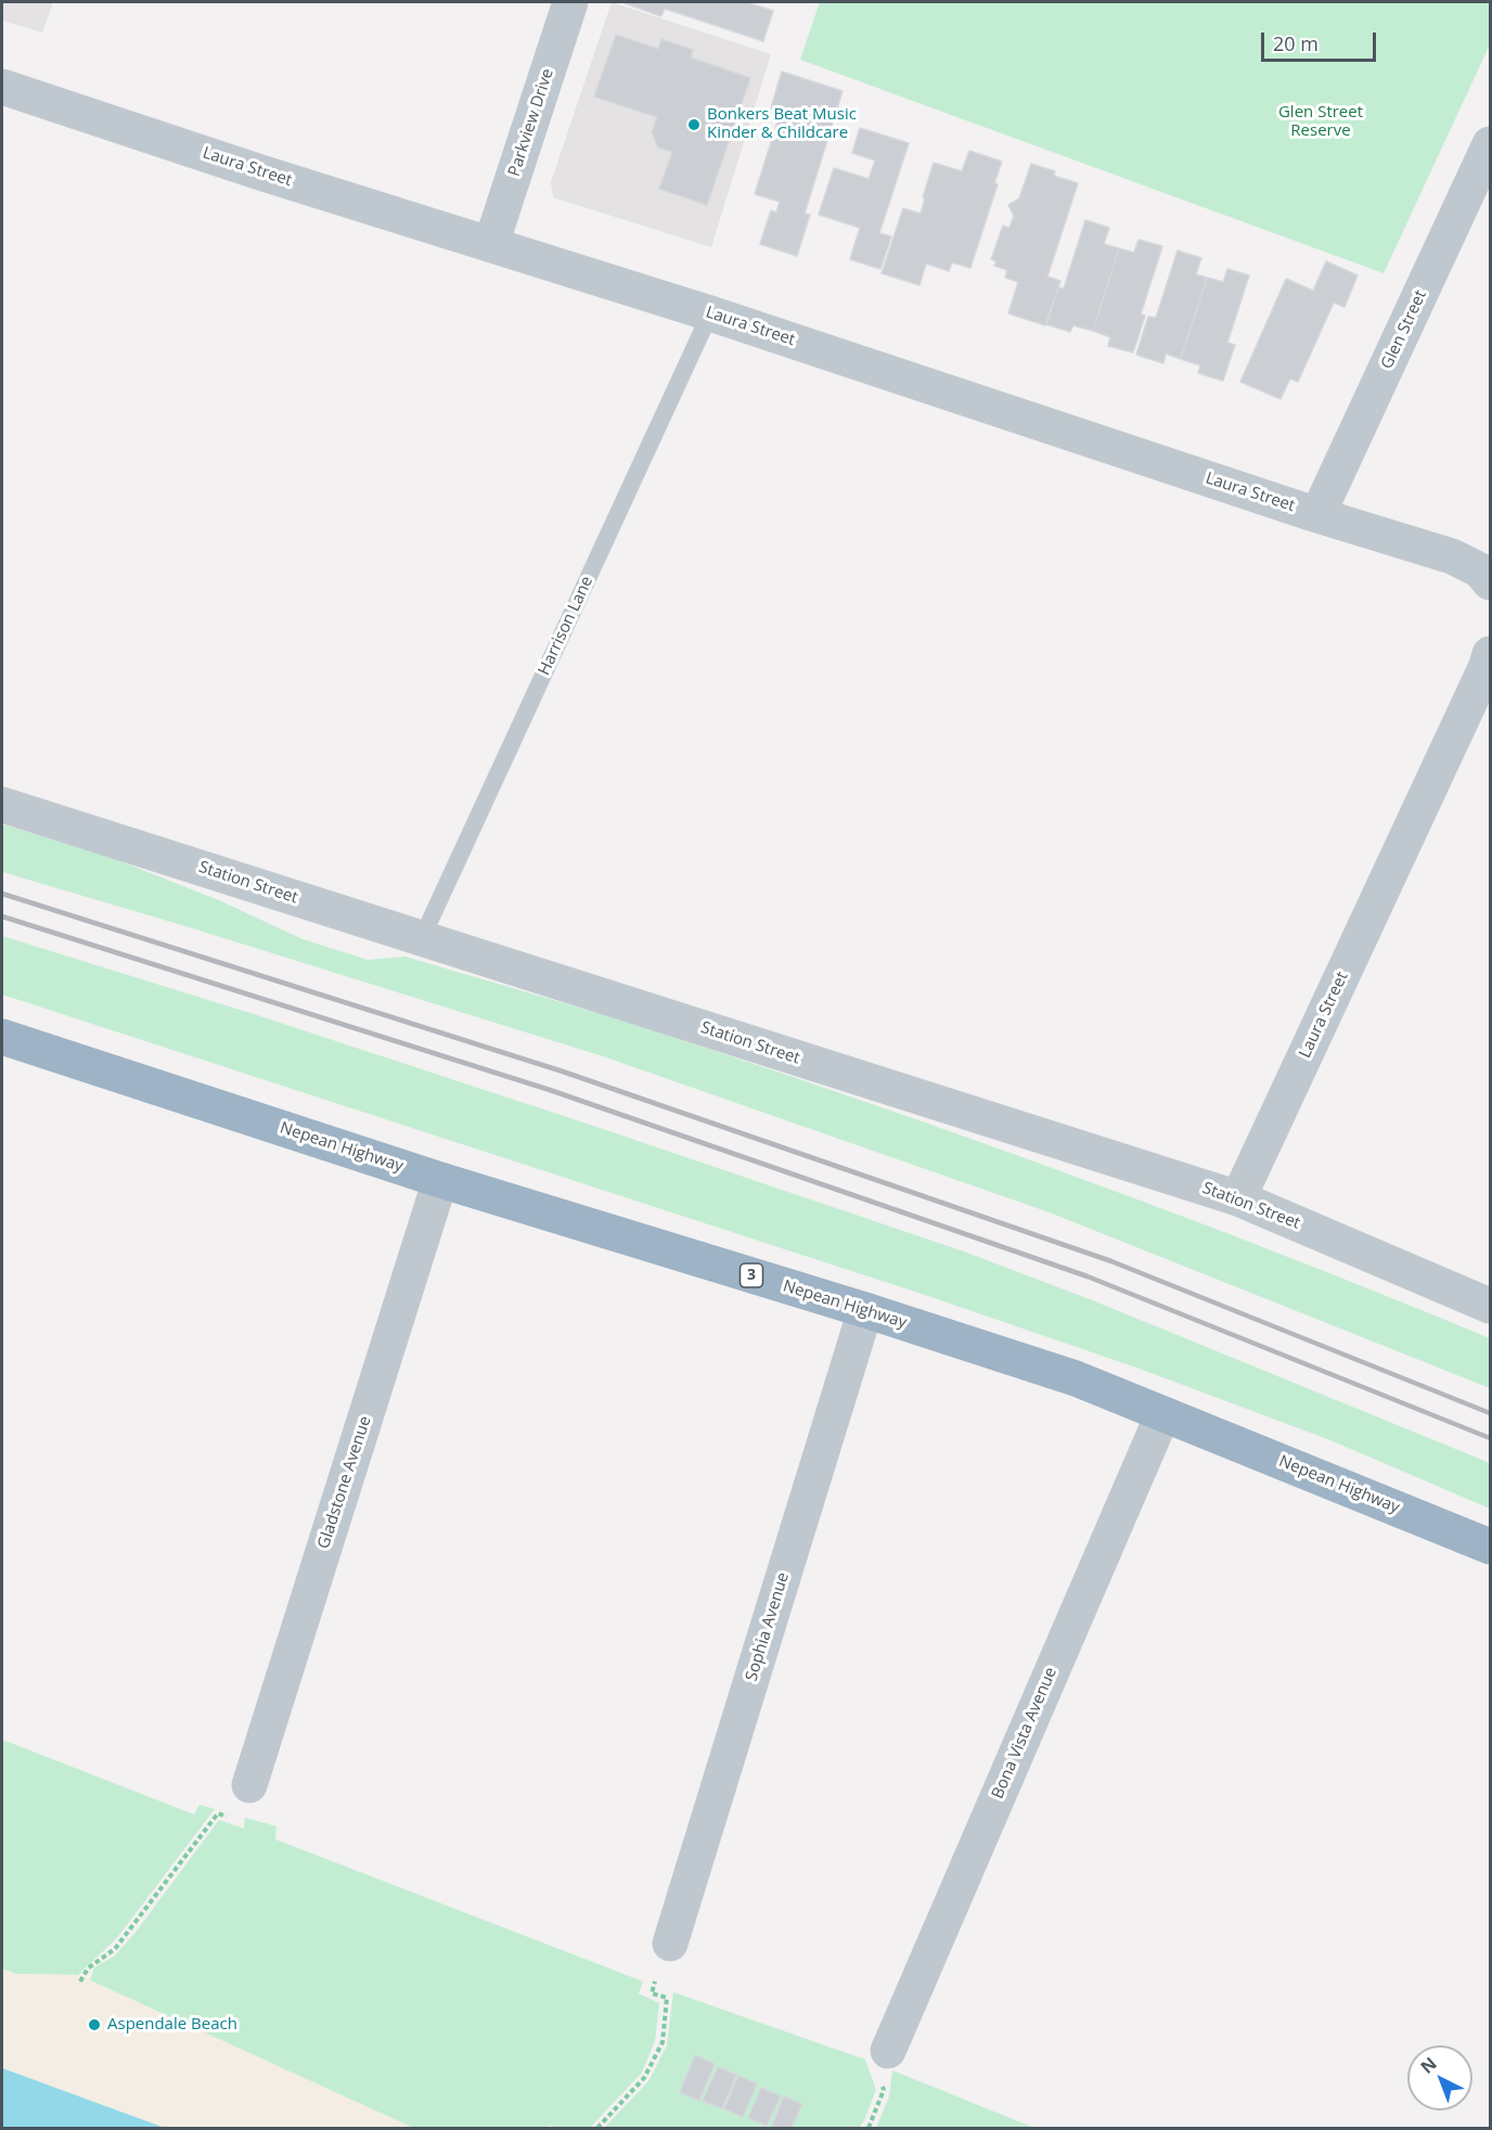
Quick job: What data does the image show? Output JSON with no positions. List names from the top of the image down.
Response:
{
  "streets": {
    "highway": ["Nepean Highway", "3"],
    "street": [
      "Parkview Drive",
      "Laura Street",
      "Glen Street",
      "Station Street",
      "Gladstone Avenue",
      "Sophia Avenue",
      "Bona Vista Avenue"
    ],
    "lane": ["Harrison Lane"]
  },
  "crossings": [
    ["Parkview Drive", "Laura Street"],
    ["Laura Street", "Glen Street"],
    ["Laura Street", "Harrison Lane"],
    ["Laura Street", "Station Street"],
    ["Harrison Lane", "Station Street"],
    ["Nepean Highway", "Gladstone Avenue"],
    ["Nepean Highway", "Sophia Avenue"],
    ["Nepean Highway", "Bona Vista Avenue"]
  ],
  "parks": ["Glen Street Reserve"],
  "places": ["Bonkers Beat Music Kinder & Childcare", "Aspendale Beach"],
  "scale_bar": "20 m",
  "north": "top left"
}
